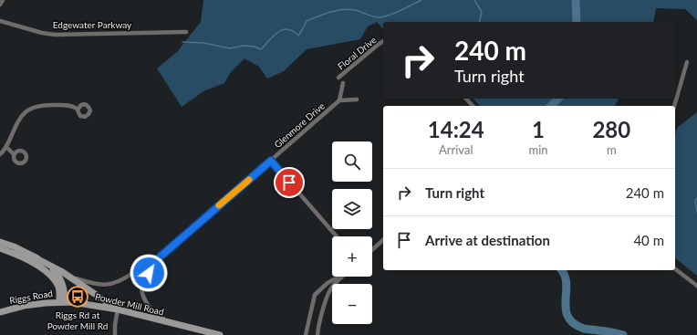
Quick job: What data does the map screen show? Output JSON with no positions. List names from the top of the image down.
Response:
{
  "streets": {
    "main road": ["Riggs Road", "Powder Mill Road"],
    "street": ["Edgewater Parkway", "Floral Drive", "Glenmore Drive"]
  },
  "crossings": [
    ["Riggs Road", "Powder Mill Road"]
  ],
  "places": {
    "bus stop": ["Riggs Rd at Powder Mill Rd"]
  },
  "page": {
    "turn": ["240 m", "Turn right"],
    "eta": [
      "14:24",
      "Arrival",
      "1",
      "min",
      "280",
      "m"
    ],
    "map_buttons": ["+", "−"],
    "list": [
      {
        "name": "Turn right",
        "value": "240 m"
      },
      {
        "name": "Arrive at destination",
        "value": "40 m"
      }
    ]
  }
}
